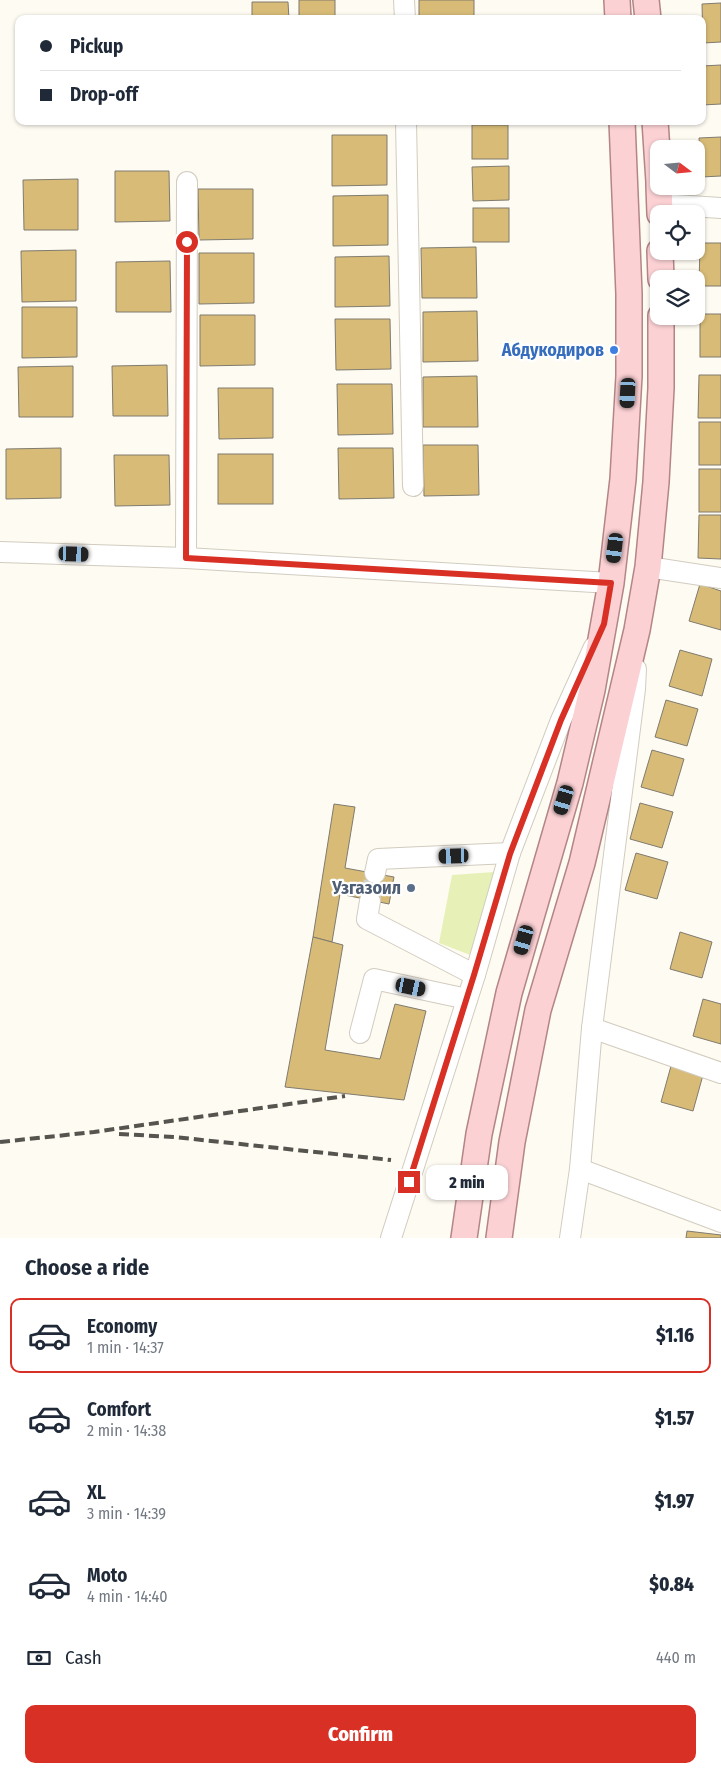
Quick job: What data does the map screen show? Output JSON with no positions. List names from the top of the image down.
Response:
{
  "places": ["Абдукодиров", "Узгазоил"],
  "north": "right",
  "page": {
    "banner": ["Pickup", "Drop-off"],
    "bubble": "2 min",
    "heading": "Choose a ride",
    "list": [
      {
        "name": "Economy",
        "note": "1 min · 14:37",
        "value": "$1.16"
      },
      {
        "name": "Comfort",
        "note": "2 min · 14:38",
        "value": "$1.57"
      },
      {
        "name": "XL",
        "note": "3 min · 14:39",
        "value": "$1.97"
      },
      {
        "name": "Moto",
        "note": "4 min · 14:40",
        "value": "$0.84"
      }
    ],
    "pay": ["Cash", "440 m"],
    "buttons": "Confirm"
  }
}
